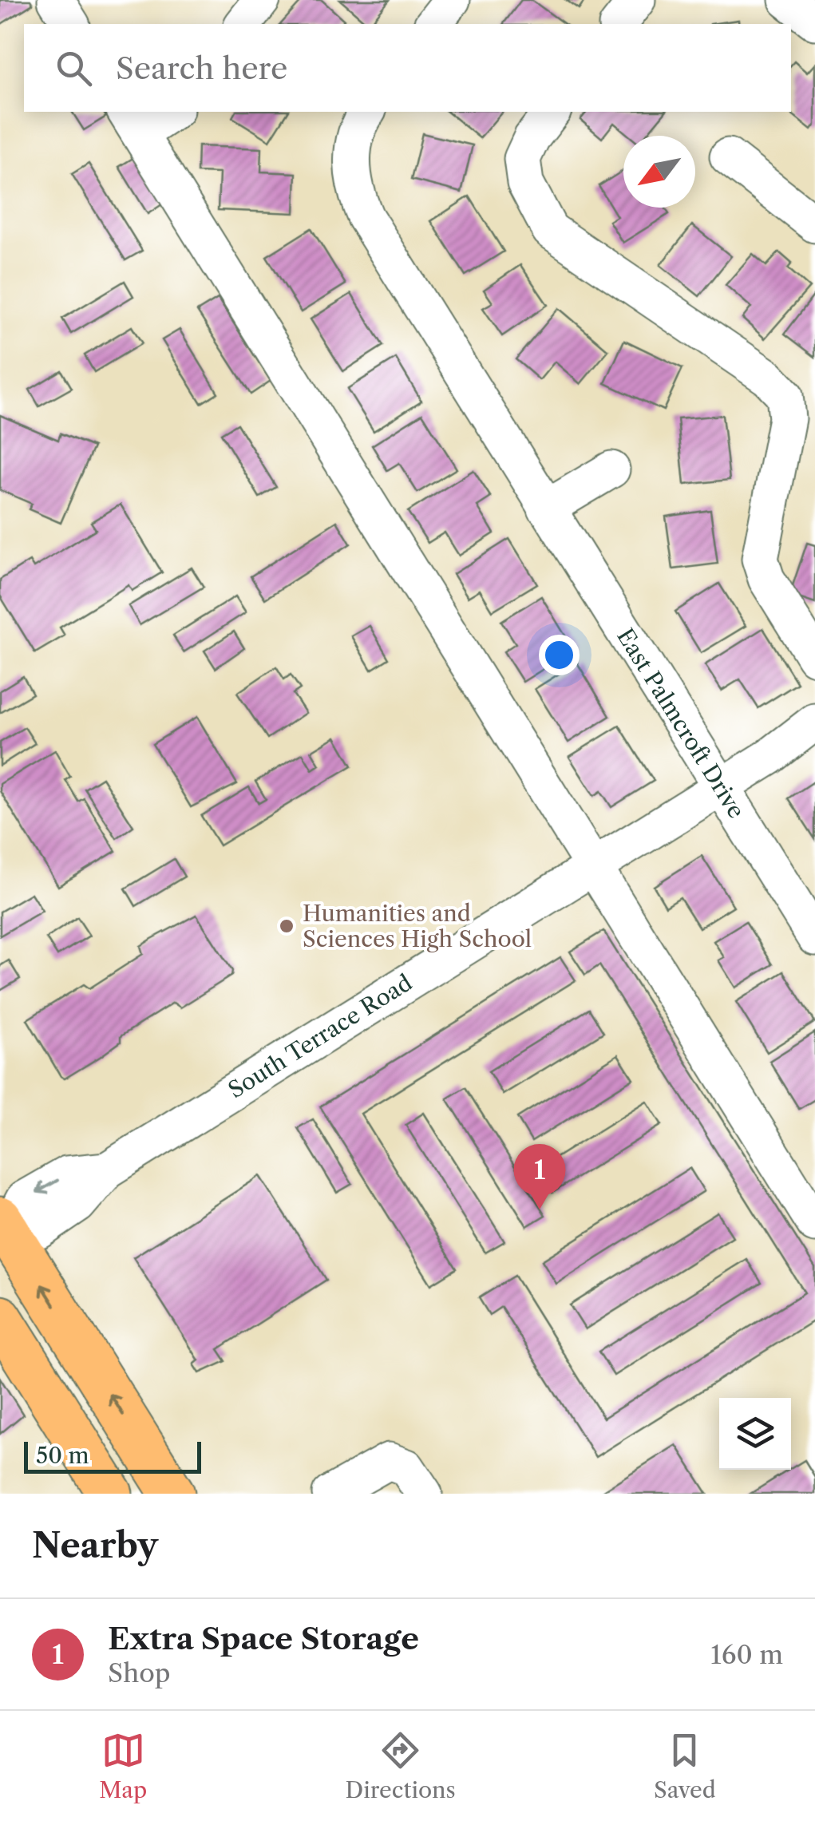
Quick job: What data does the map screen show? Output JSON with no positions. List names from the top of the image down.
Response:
{
  "streets": {
    "street": ["East Palmcroft Drive", "South Terrace Road"]
  },
  "crossings": [
    ["East Palmcroft Drive", "South Terrace Road"]
  ],
  "places": ["Humanities and Sciences High School"],
  "scale_bar": "50 m",
  "north": "bottom left",
  "page": {
    "search": "Search here",
    "pins": "1",
    "scale": "50 m",
    "heading": "Nearby",
    "list": [
      {
        "mark": "1",
        "name": "Extra Space Storage",
        "note": "Shop",
        "value": "160 m"
      }
    ],
    "nav": ["Map", "Directions", "Saved"]
  }
}
